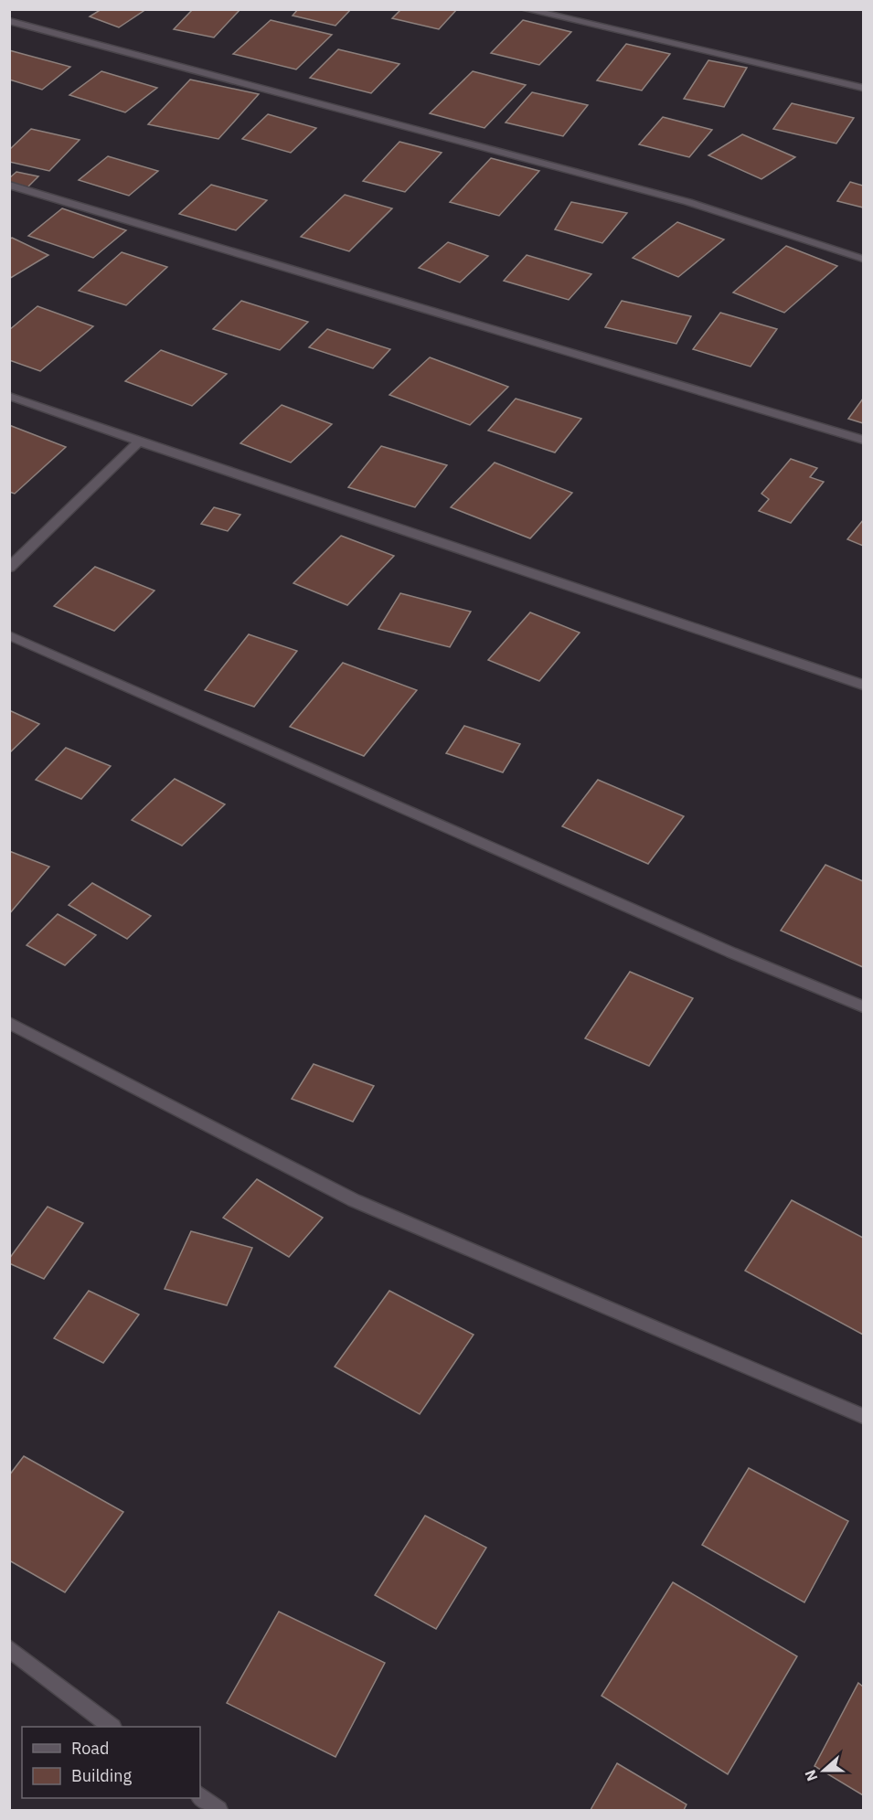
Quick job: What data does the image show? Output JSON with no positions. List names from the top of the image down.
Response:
{
  "legend": ["Road", "Building"],
  "north": "left"
}
